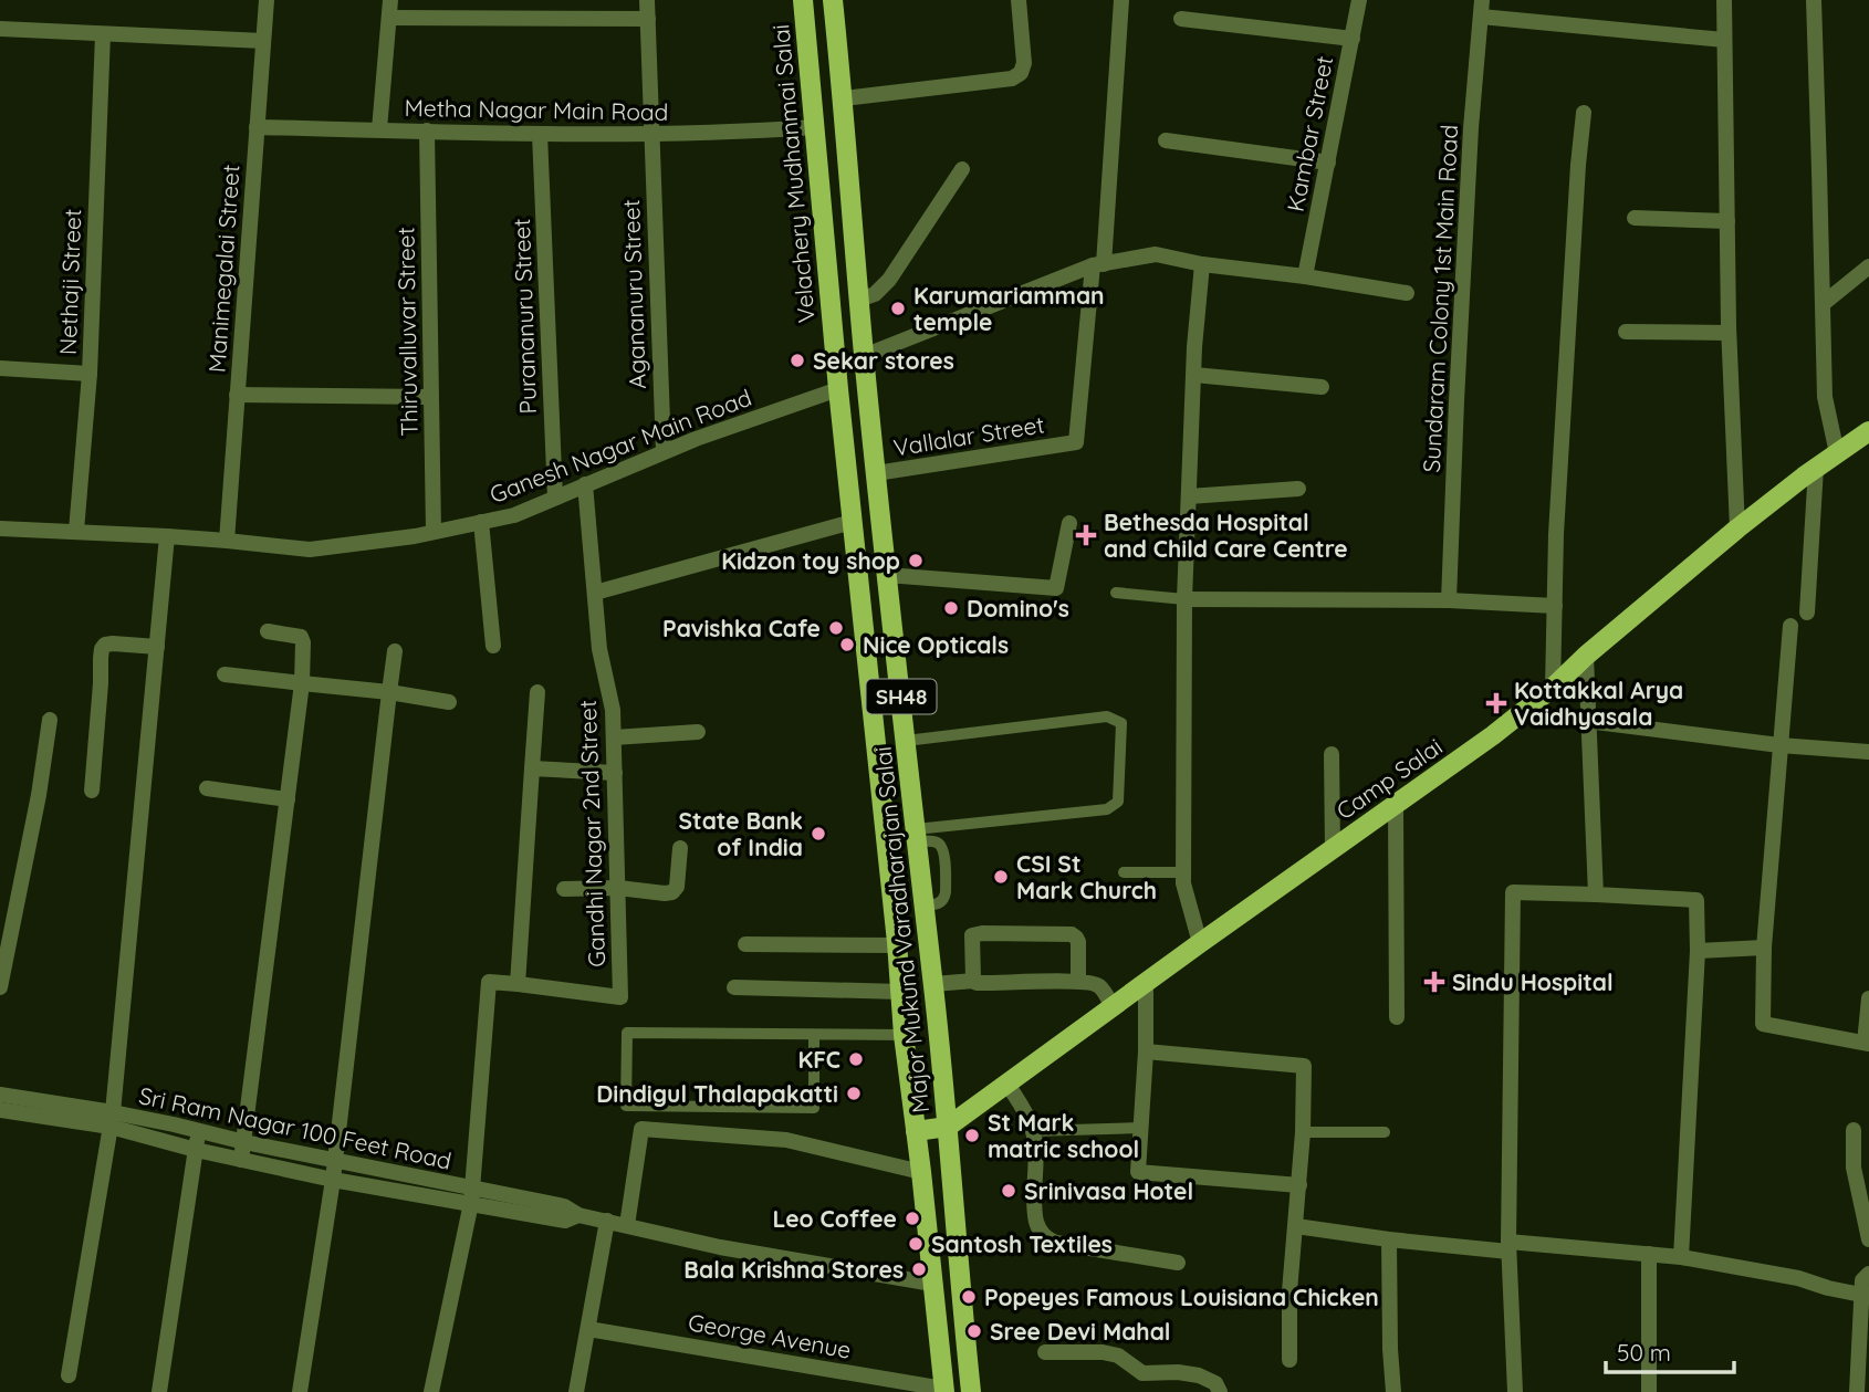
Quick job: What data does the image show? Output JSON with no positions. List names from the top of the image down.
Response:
{
  "streets": {
    "main road": [
      "Velachery Mudhanmai Salai",
      "SH48",
      "Camp Salai",
      "Major Mukund Varadharajan Salai"
    ],
    "street": [
      "Metha Nagar Main Road",
      "Kambar Street",
      "Manimegalai Street",
      "Nethaji Street",
      "Agananuru Street",
      "Sundaram Colony 1st Main Road",
      "Purananuru Street",
      "Thiruvalluvar Street",
      "Vallalar Street",
      "Ganesh Nagar Main Road",
      "Gandhi Nagar 2nd Street",
      "Sri Ram Nagar 100 Feet Road",
      "George Avenue"
    ]
  },
  "crossings": [
    ["Metha Nagar Main Road", "Velachery Mudhanmai Salai"],
    ["Metha Nagar Main Road", "Manimegalai Street"],
    ["Metha Nagar Main Road", "Agananuru Street"],
    ["Metha Nagar Main Road", "Purananuru Street"],
    ["Metha Nagar Main Road", "Thiruvalluvar Street"],
    ["Velachery Mudhanmai Salai", "Ganesh Nagar Main Road"],
    ["Velachery Mudhanmai Salai", "Major Mukund Varadharajan Salai"],
    ["Manimegalai Street", "Ganesh Nagar Main Road"],
    ["Nethaji Street", "Ganesh Nagar Main Road"],
    ["Agananuru Street", "Ganesh Nagar Main Road"],
    ["Purananuru Street", "Ganesh Nagar Main Road"],
    ["Thiruvalluvar Street", "Ganesh Nagar Main Road"],
    ["Vallalar Street", "Major Mukund Varadharajan Salai"],
    ["Ganesh Nagar Main Road", "Gandhi Nagar 2nd Street"],
    ["Ganesh Nagar Main Road", "Major Mukund Varadharajan Salai"],
    ["Camp Salai", "Major Mukund Varadharajan Salai"],
    ["Major Mukund Varadharajan Salai", "Sri Ram Nagar 100 Feet Road"],
    ["Major Mukund Varadharajan Salai", "George Avenue"]
  ],
  "places": {
    "other": [
      "Karumariamman temple",
      "Sekar stores",
      "Kidzon toy shop",
      "Domino's",
      "Pavishka Cafe",
      "Nice Opticals",
      "State Bank of India",
      "CSI St Mark Church",
      "KFC",
      "Dindigul Thalapakatti",
      "St Mark matric school",
      "Srinivasa Hotel",
      "Leo Coffee",
      "Santosh Textiles",
      "Bala Krishna Stores",
      "Popeyes Famous Louisiana Chicken",
      "Sree Devi Mahal"
    ],
    "health": ["Bethesda Hospital and Child Care Centre", "Kottakkal Arya Vaidhyasala", "Sindu Hospital"]
  },
  "scale_bar": "50 m"
}
